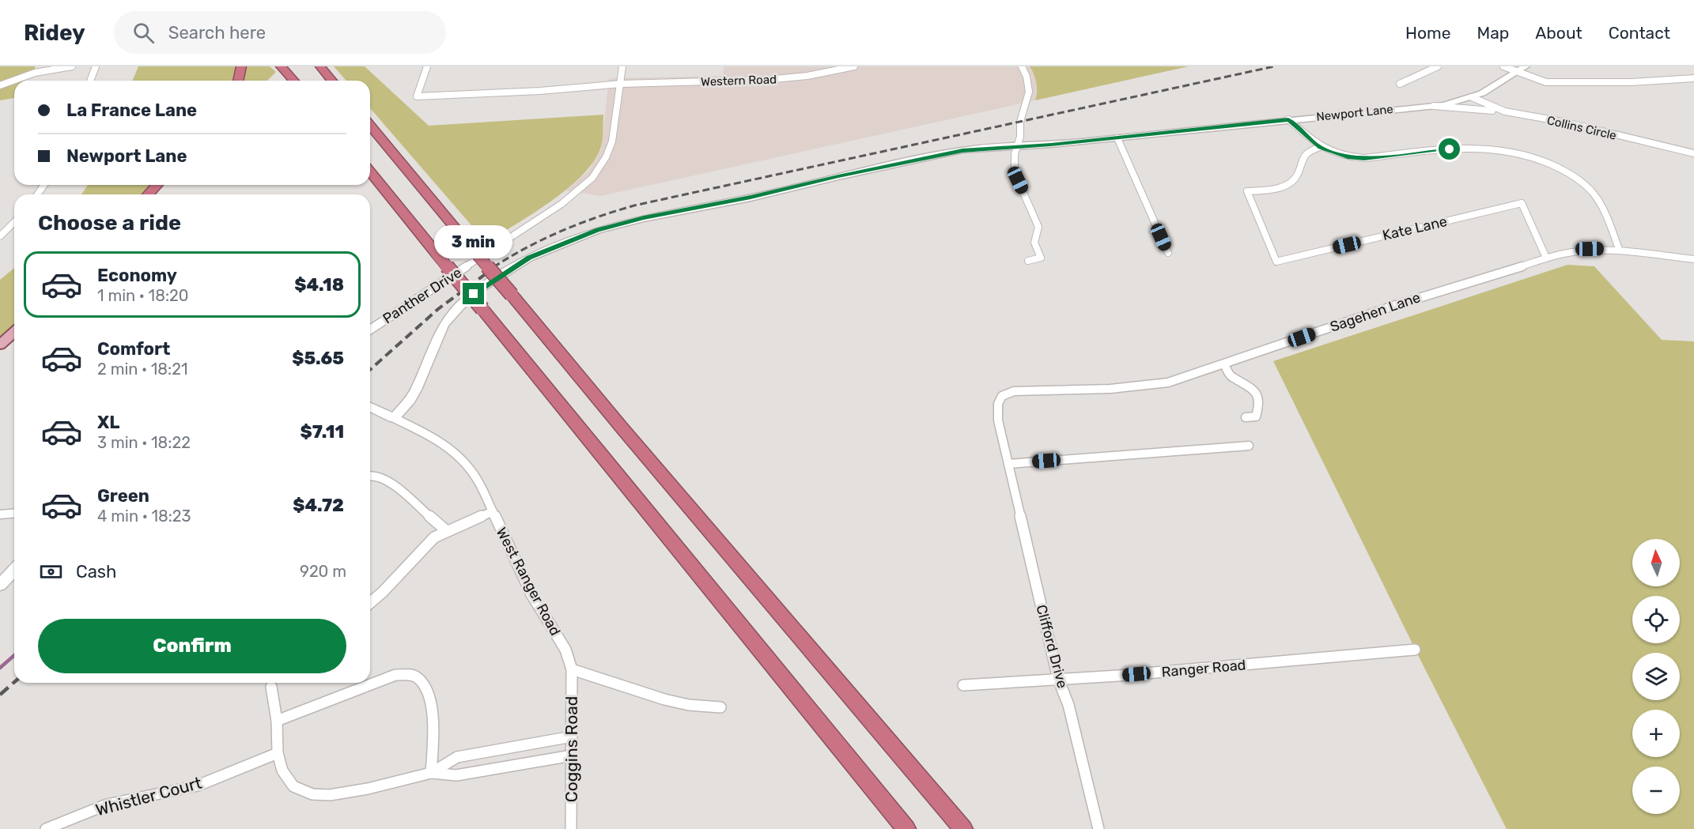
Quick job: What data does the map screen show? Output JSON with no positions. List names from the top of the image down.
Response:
{
  "streets": {
    "street": [
      "Western Road",
      "Newport Lane",
      "Collins Circle",
      "Kate Lane",
      "Panther Drive",
      "Sagehen Lane",
      "West Ranger Road",
      "Clifford Drive",
      "Ranger Road",
      "Coggins Road",
      "Whistler Court"
    ]
  },
  "crossings": [
    ["Western Road", "Panther Drive"],
    ["Newport Lane", "Collins Circle"],
    ["Newport Lane", "West Ranger Road"],
    ["Kate Lane", "Sagehen Lane"],
    ["Sagehen Lane", "Clifford Drive"],
    ["West Ranger Road", "Coggins Road"],
    ["Clifford Drive", "Ranger Road"]
  ],
  "north": "top",
  "page": {
    "header": "Ridey",
    "search": "Search here",
    "nav": [
      "Home",
      "Map",
      "About",
      "Contact"
    ],
    "banner": ["La France Lane", "Newport Lane"],
    "heading": "Choose a ride",
    "bubble": "3 min",
    "list": [
      {
        "name": "Economy",
        "note": "1 min · 18:20",
        "value": "$4.18"
      },
      {
        "name": "Comfort",
        "note": "2 min · 18:21",
        "value": "$5.65"
      },
      {
        "name": "XL",
        "note": "3 min · 18:22",
        "value": "$7.11"
      },
      {
        "name": "Green",
        "note": "4 min · 18:23",
        "value": "$4.72"
      }
    ],
    "map_buttons": ["+", "−"],
    "pay": ["Cash", "920 m"],
    "buttons": "Confirm"
  }
}
